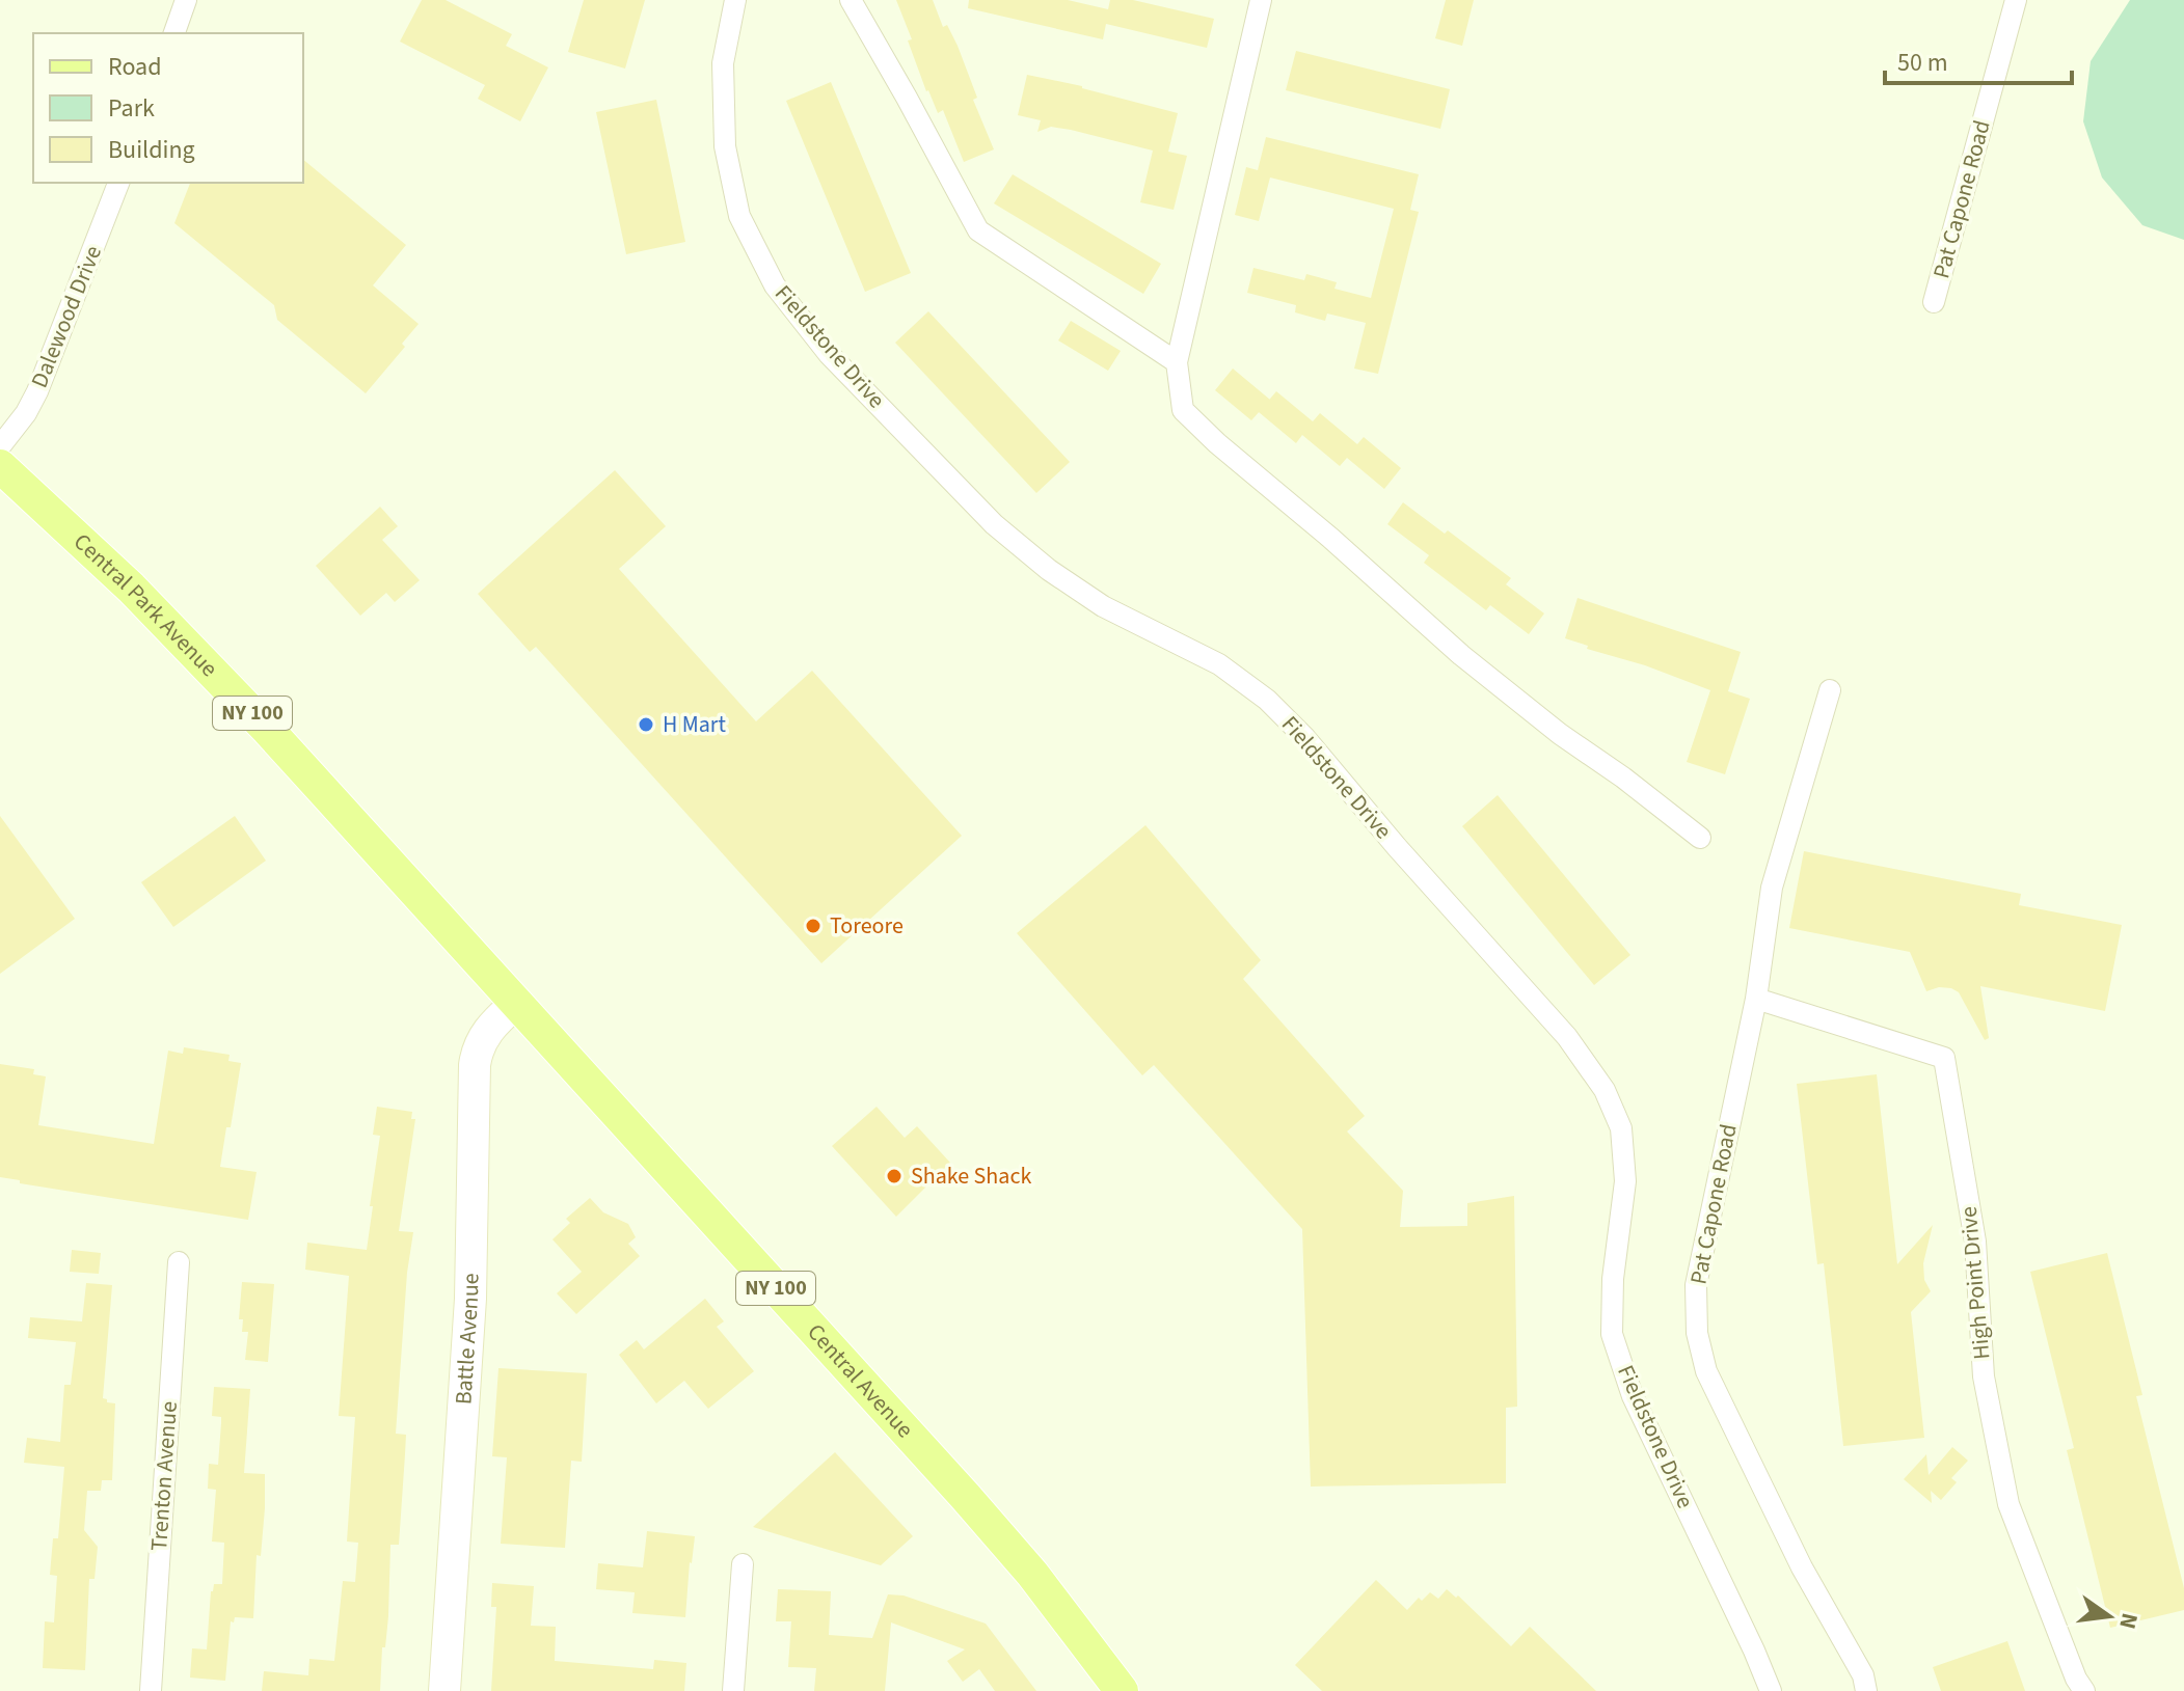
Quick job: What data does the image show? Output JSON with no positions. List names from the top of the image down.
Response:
{
  "streets": {
    "main road": ["Central Park Avenue", "NY 100", "Central Avenue"],
    "street": [
      "Pat Capone Road",
      "Dalewood Drive",
      "Fieldstone Drive",
      "High Point Drive",
      "Battle Avenue",
      "Trenton Avenue"
    ]
  },
  "crossings": [
    ["Pat Capone Road", "High Point Drive"],
    ["Central Park Avenue", "Central Avenue"],
    ["Battle Avenue", "Central Avenue"]
  ],
  "places": ["H Mart", "Toreore", "Shake Shack"],
  "legend": ["Road", "Park", "Building"],
  "scale_bar": "50 m",
  "north": "right"
}
